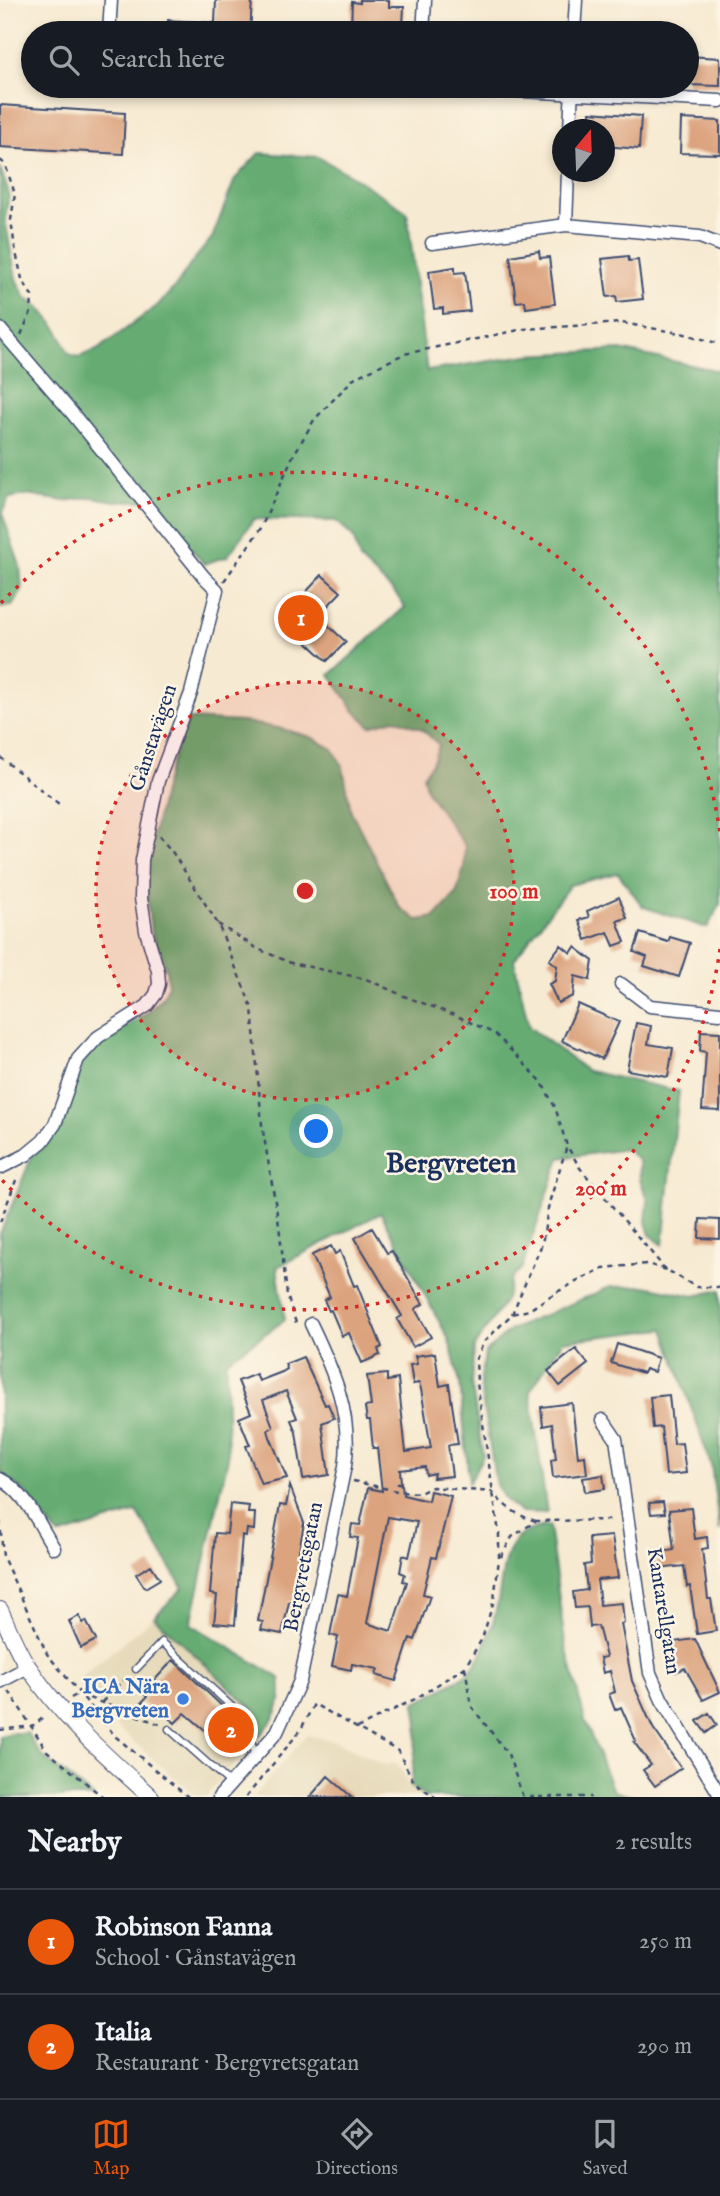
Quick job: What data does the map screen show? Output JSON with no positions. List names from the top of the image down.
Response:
{
  "streets": {
    "street": ["Gånstavägen", "Bergvretsgatan", "Kantarellgatan"]
  },
  "districts": ["Bergvreten"],
  "places": ["ICA Nära Bergvreten"],
  "north": "top",
  "page": {
    "search": "Search here",
    "pins": ["1", "2"],
    "heading": ["Nearby", "2 results"],
    "list": [
      {
        "mark": "1",
        "name": "Robinson Fanna",
        "note": "School · Gånstavägen",
        "value": "250 m"
      },
      {
        "mark": "2",
        "name": "Italia",
        "note": "Restaurant · Bergvretsgatan",
        "value": "290 m"
      }
    ],
    "nav": ["Map", "Directions", "Saved"]
  },
  "rings": ["100 m", "200 m"]
}
